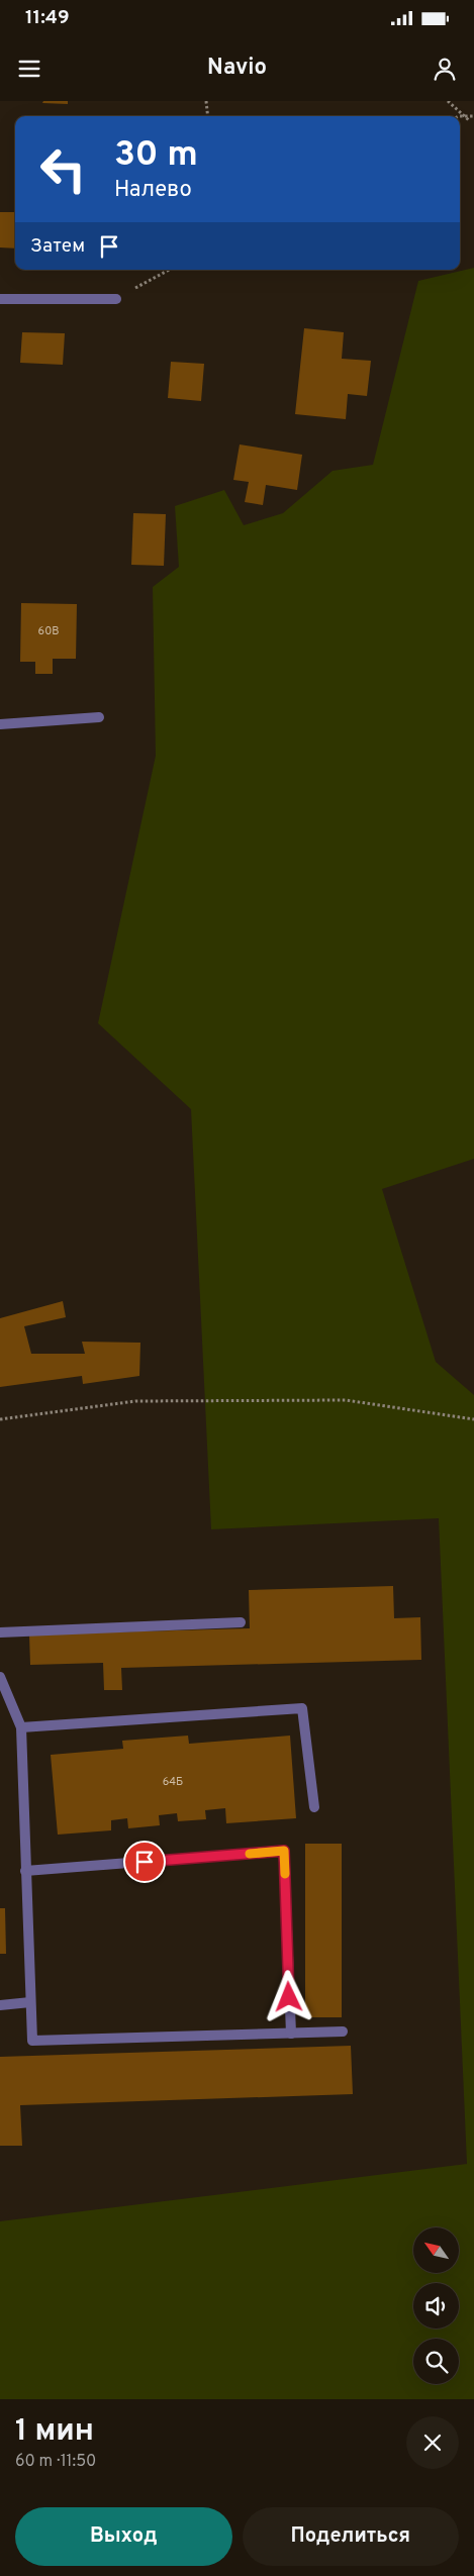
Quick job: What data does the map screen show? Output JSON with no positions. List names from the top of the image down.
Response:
{
  "house_numbers": ["60В", "64Б"],
  "north": "top left",
  "page": {
    "status": "11:49",
    "header": "Navio",
    "turn": ["30 m", "Налево"],
    "then": "Затем",
    "heading": ["1 мин", "60 m · 11:50"],
    "buttons": ["Выход", "Поделиться"]
  }
}
